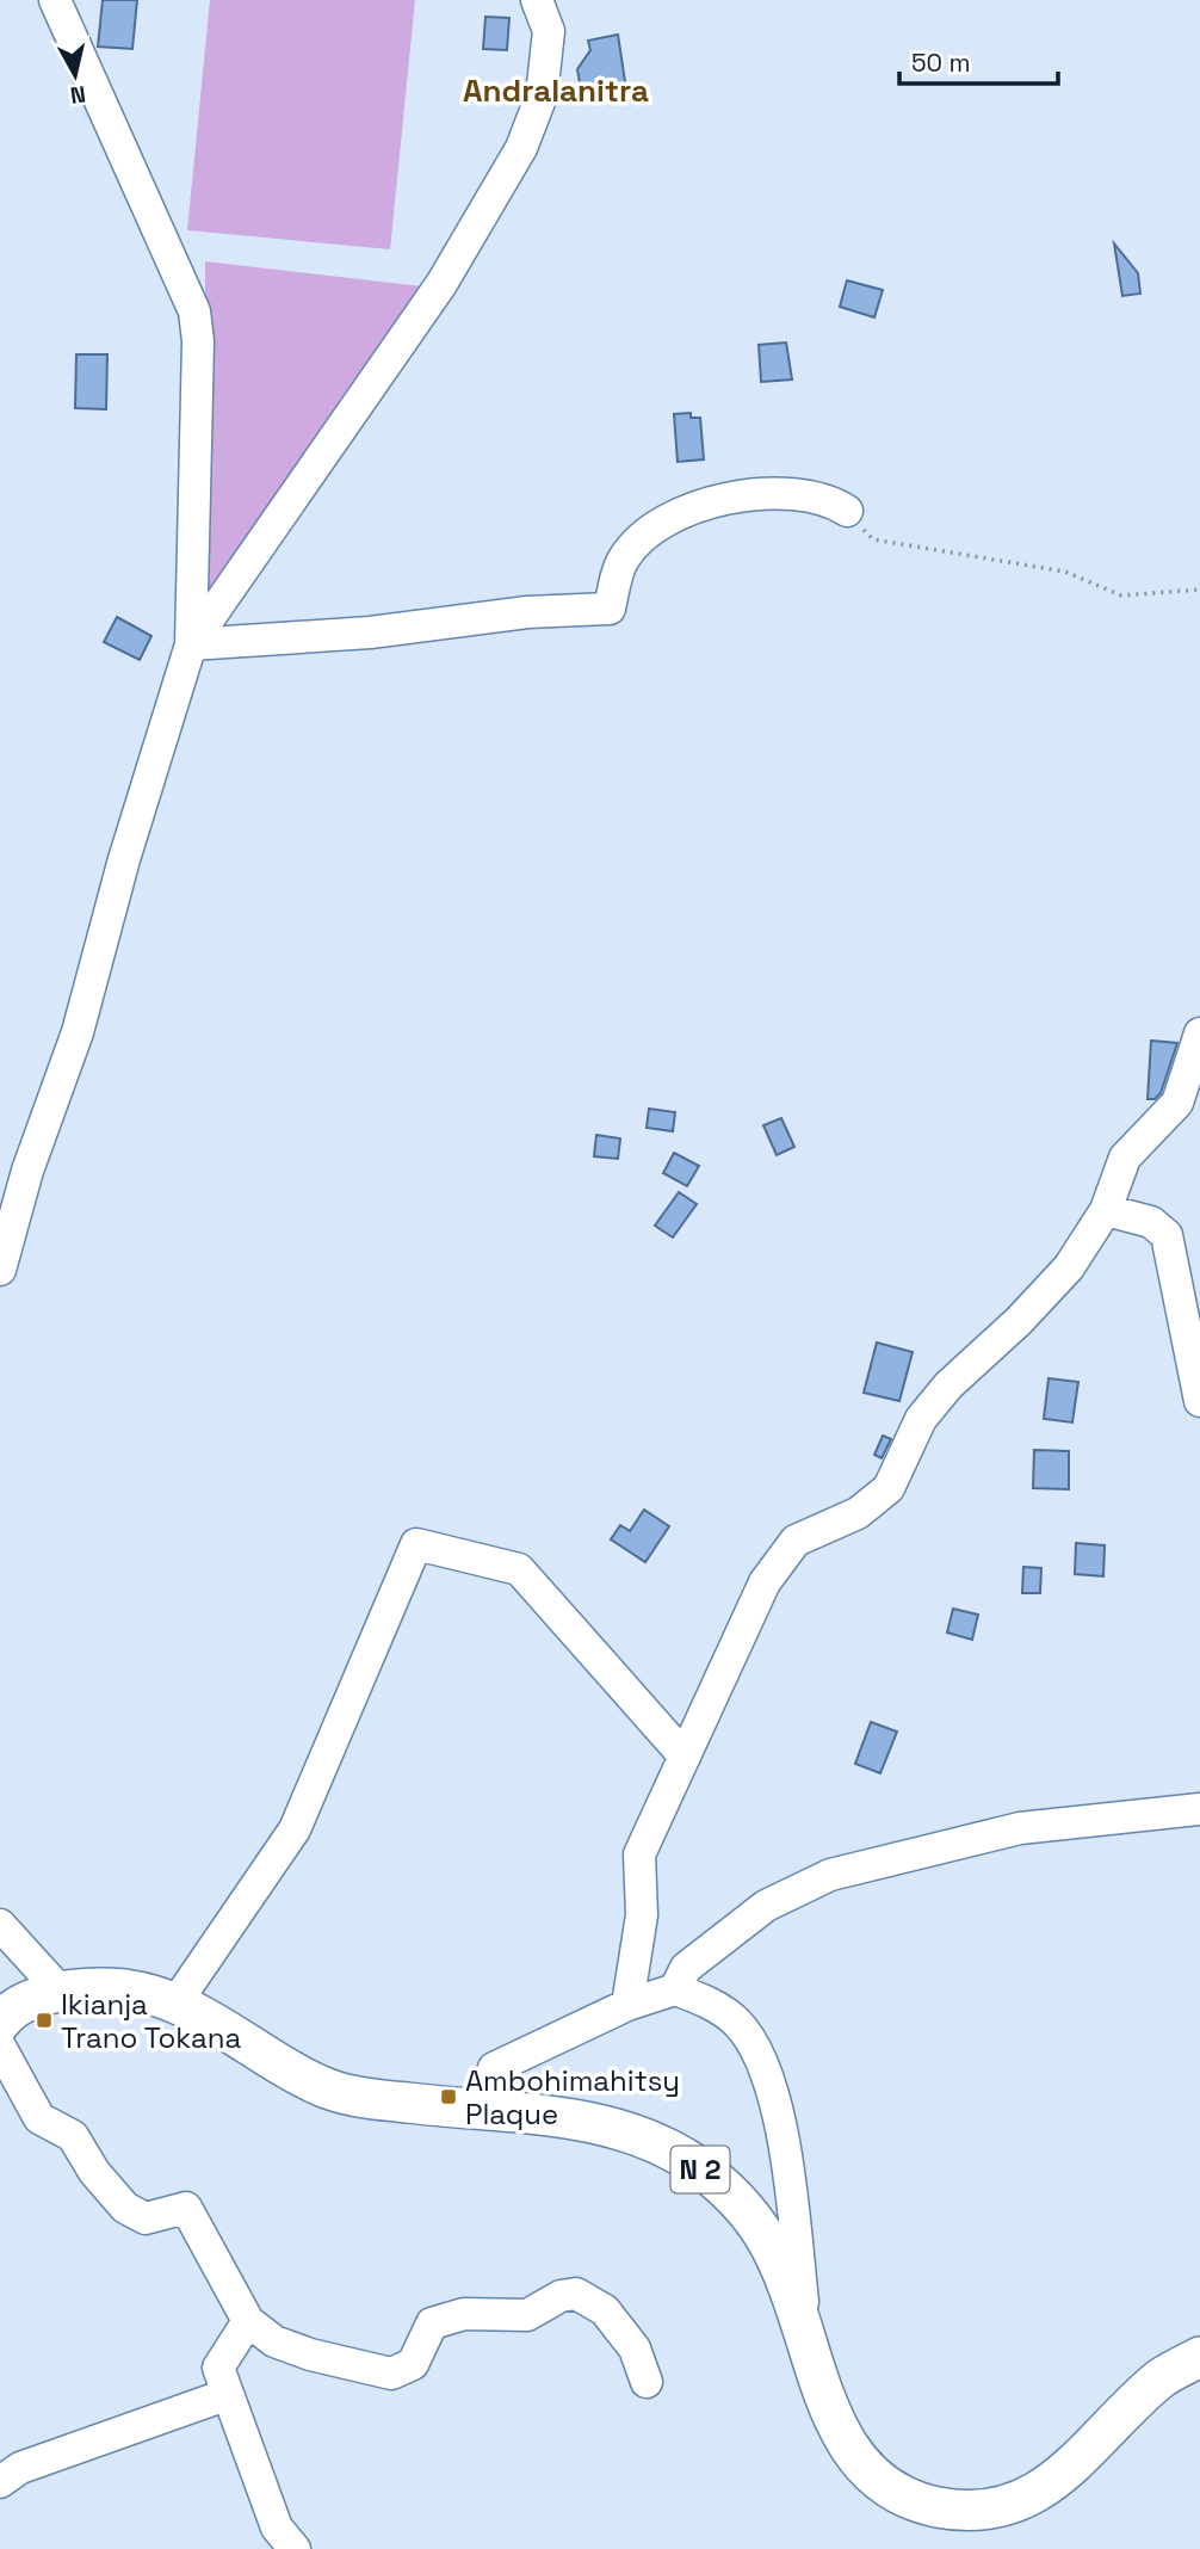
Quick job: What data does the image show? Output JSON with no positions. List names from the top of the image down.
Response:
{
  "streets": {
    "main road": ["N 2"]
  },
  "districts": ["Andralanitra"],
  "places": {
    "transit": ["Ikianja Trano Tokana", "Ambohimahitsy Plaque"]
  },
  "scale_bar": "50 m",
  "north": "bottom"
}
